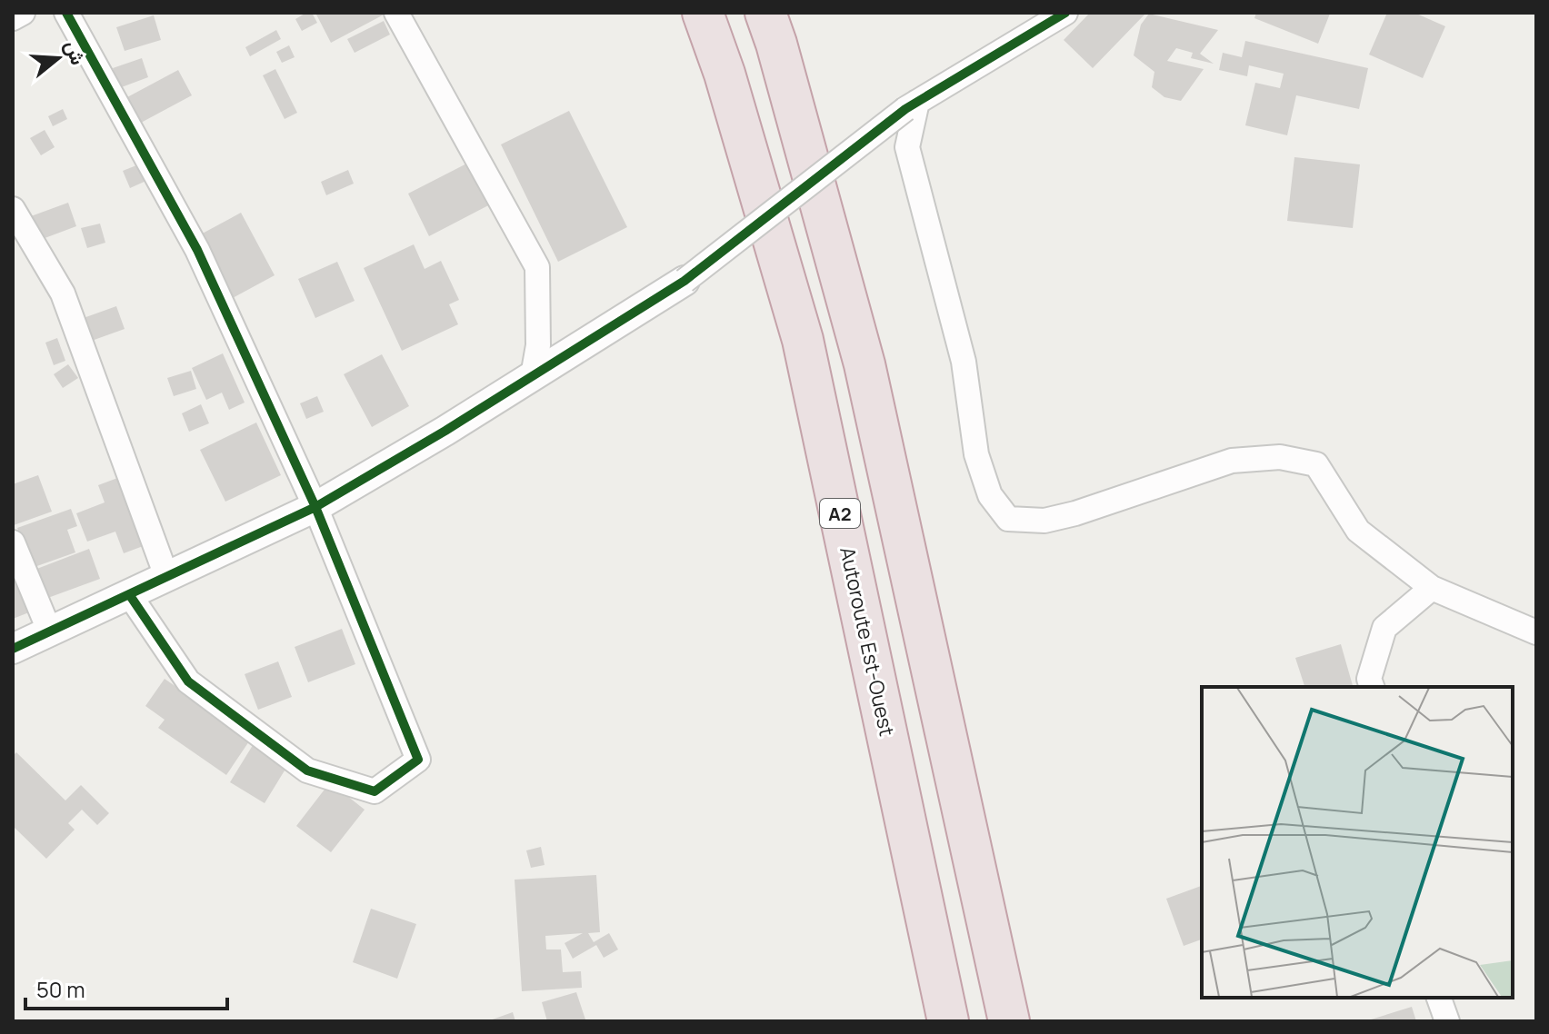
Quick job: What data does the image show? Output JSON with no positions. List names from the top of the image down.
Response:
{
  "streets": {
    "highway": ["A2", "Autoroute Est-Ouest"]
  },
  "scale_bar": "50 m",
  "north": "right"
}
